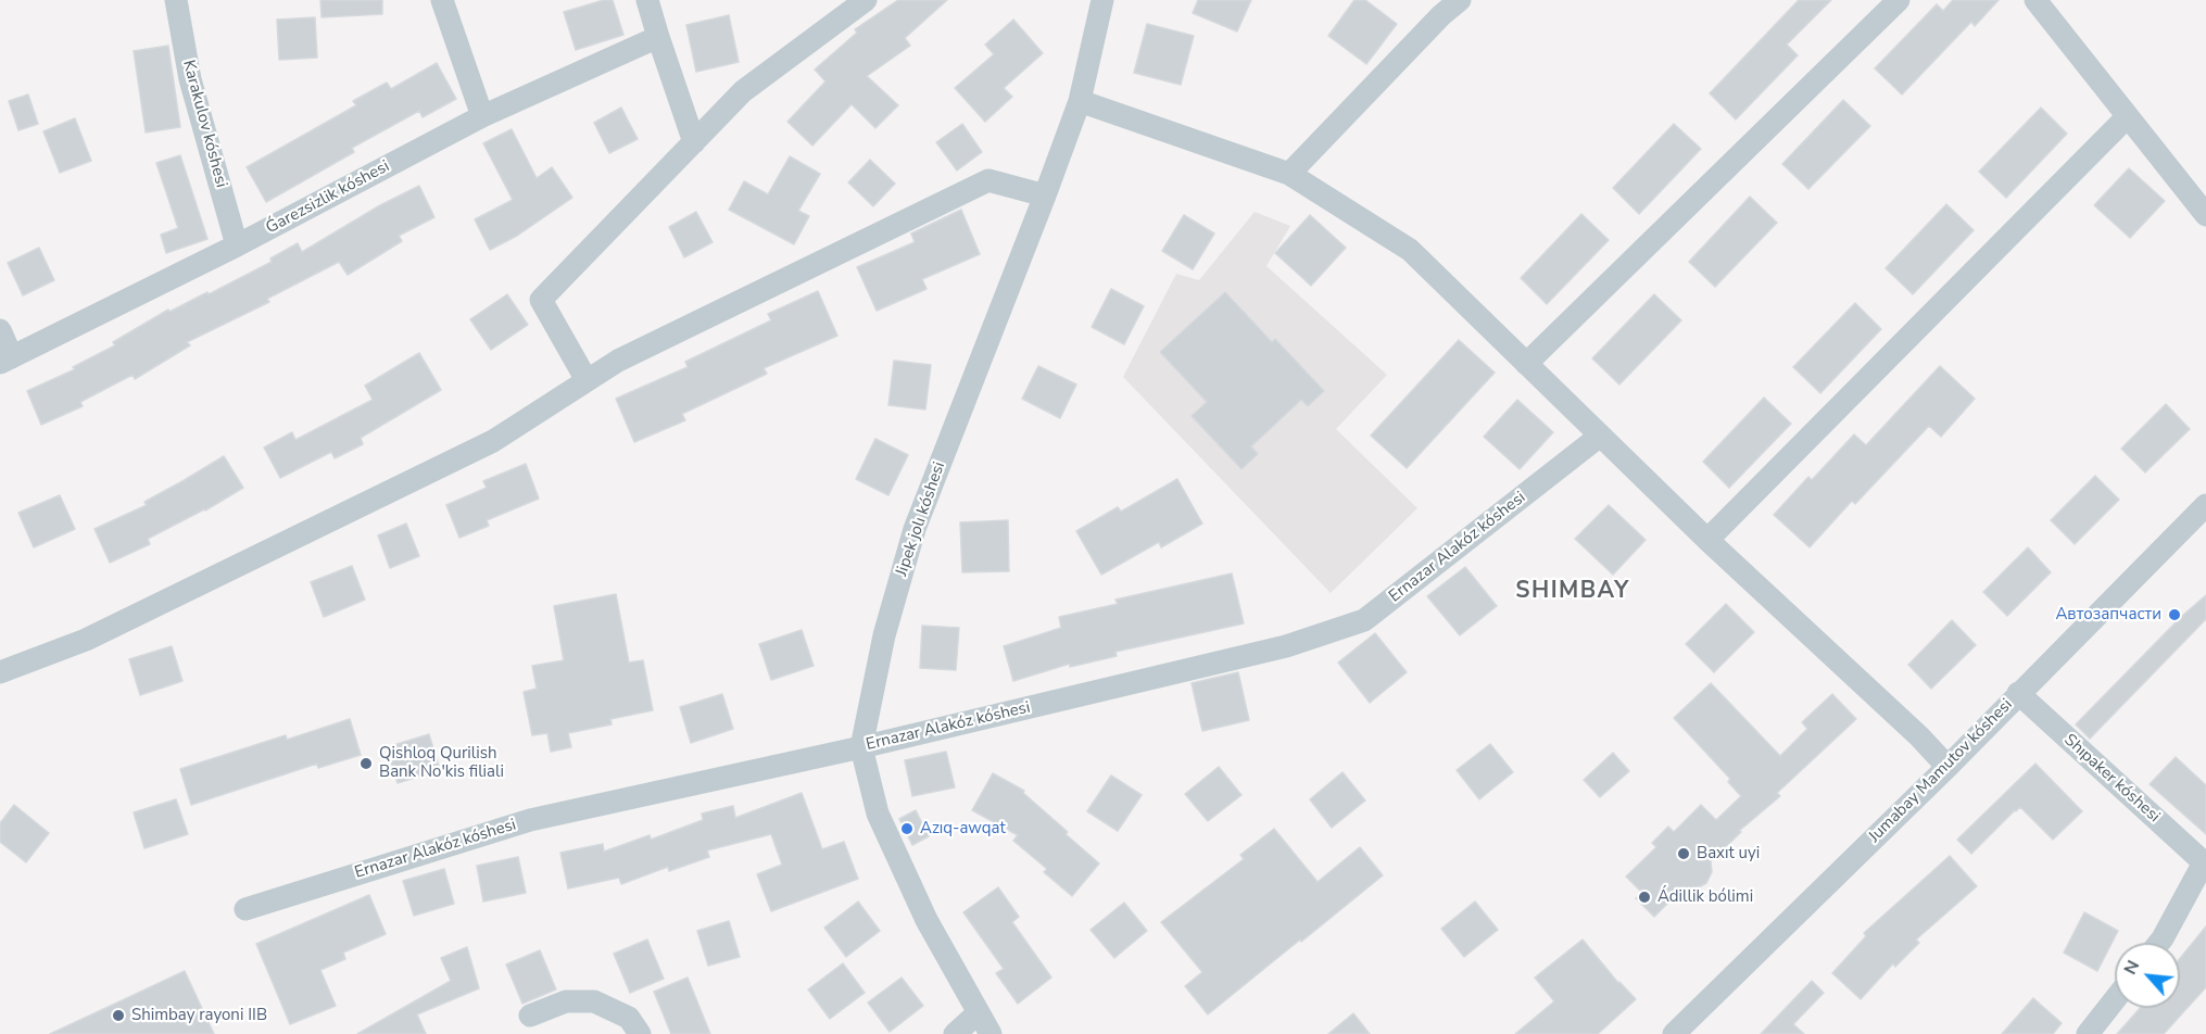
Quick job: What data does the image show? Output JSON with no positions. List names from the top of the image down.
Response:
{
  "streets": {
    "street": [
      "Karakulov kóshesi",
      "Ǵarezsizlik kóshesi",
      "Jipek jolı kóshesi",
      "Ernazar Alakóz kóshesi",
      "Jumabay Mamutov kóshesi",
      "Shıpaker kóshesi"
    ]
  },
  "crossings": [
    ["Karakulov kóshesi", "Ǵarezsizlik kóshesi"],
    ["Jipek jolı kóshesi", "Ernazar Alakóz kóshesi"],
    ["Jumabay Mamutov kóshesi", "Shıpaker kóshesi"]
  ],
  "districts": ["SHIMBAY"],
  "places": [
    "Автозапчасти",
    "Qishloq Qurilish Bank No'kis filiali",
    "Azıq-awqat",
    "Baxıt uyi",
    "Ádillik bólimi",
    "Shimbay rayoni IIB"
  ],
  "north": "top left"
}
